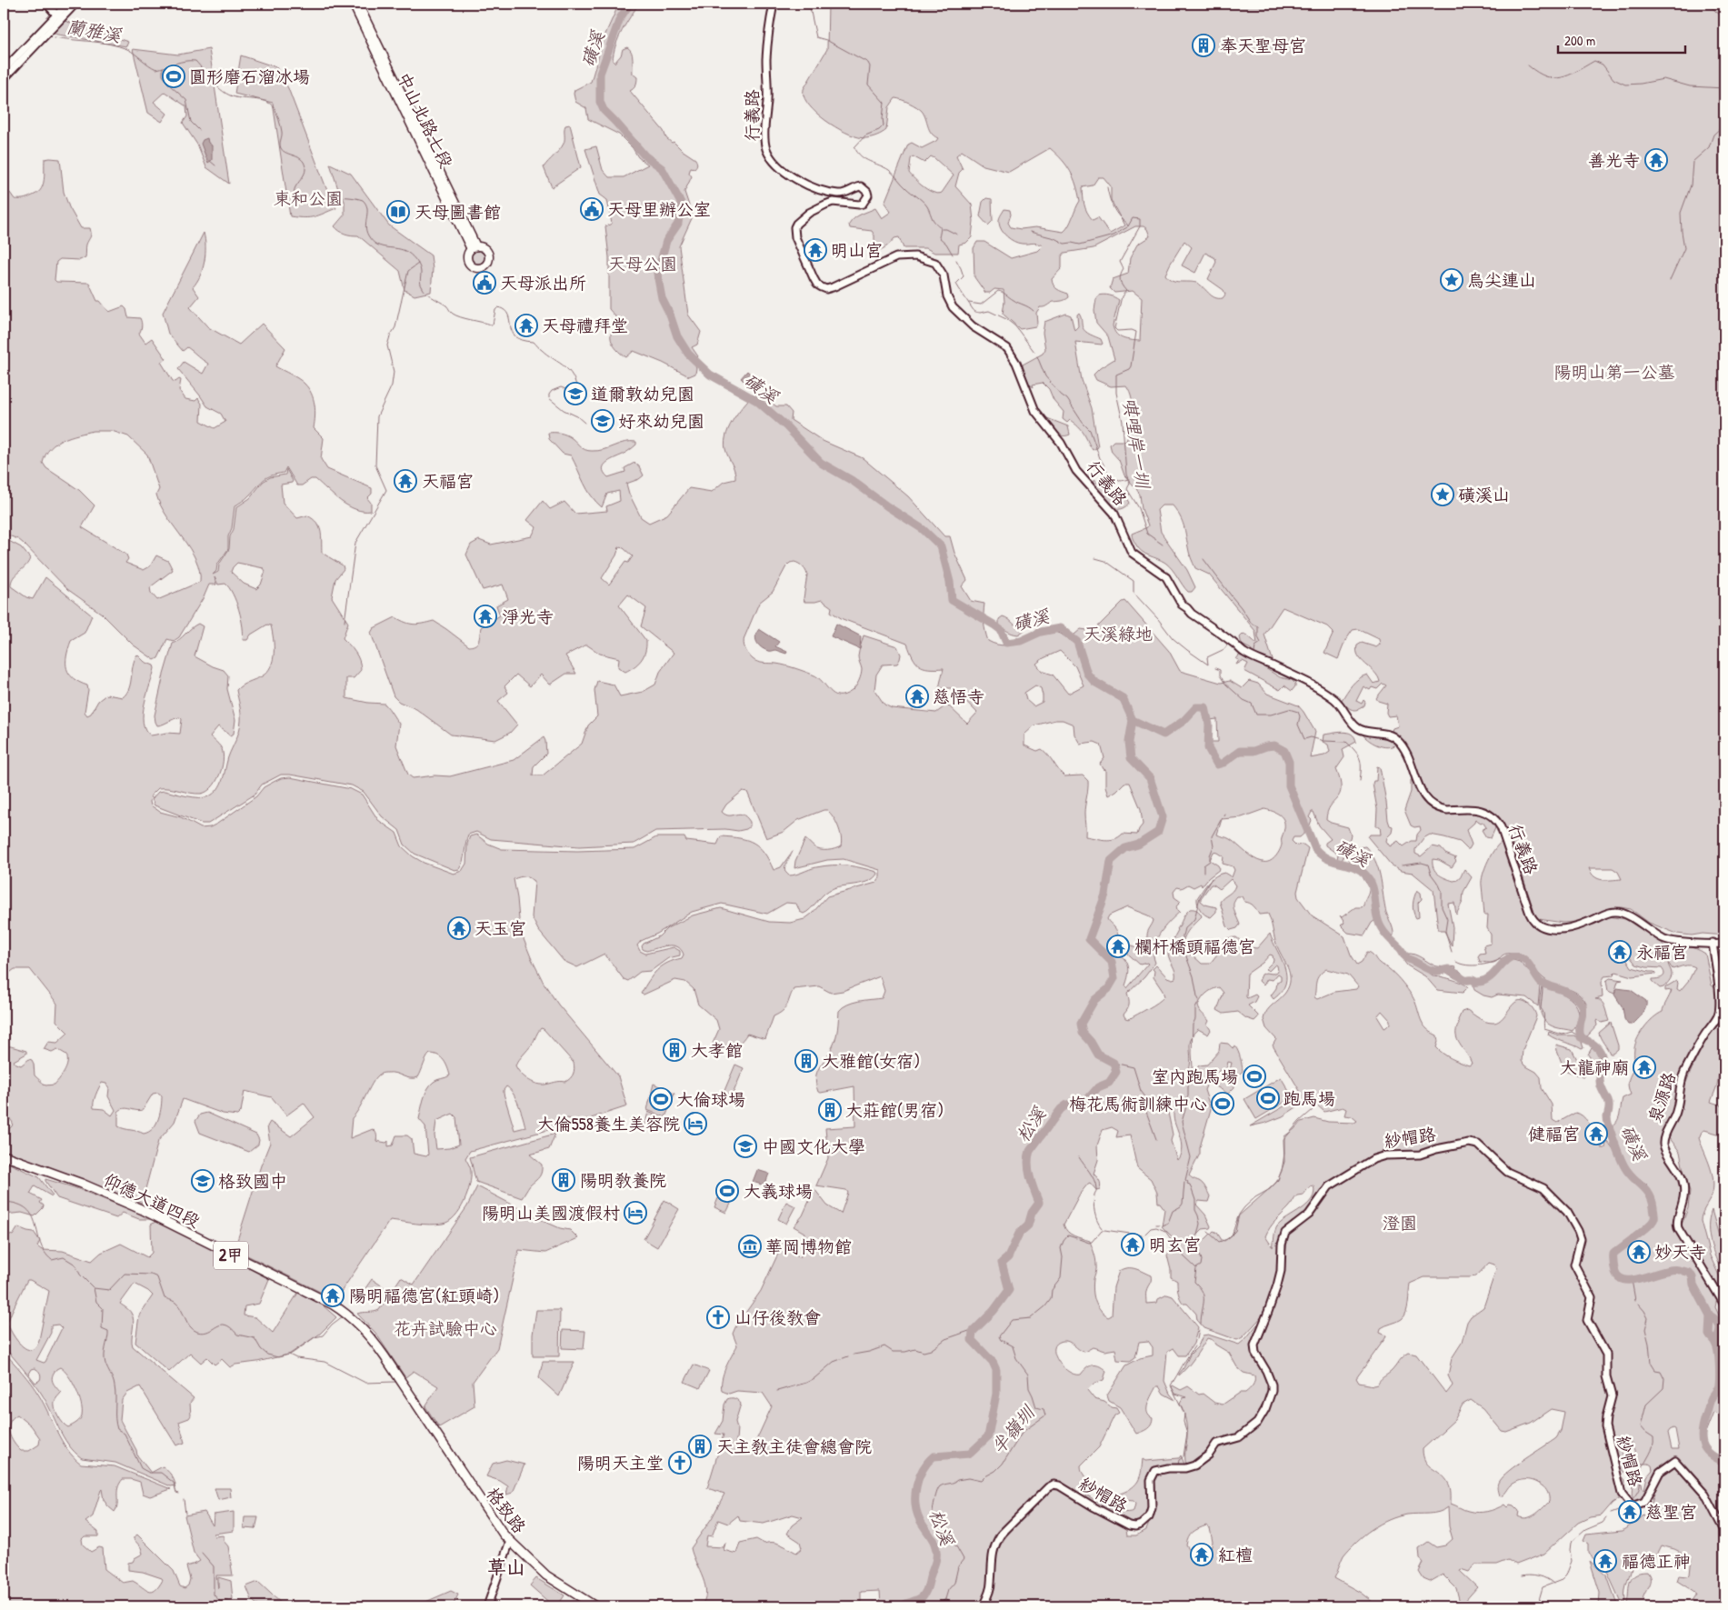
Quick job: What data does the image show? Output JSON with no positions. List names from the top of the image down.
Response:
{
  "streets": {
    "main road": [
      "中山北路七段",
      "仰德大道四段",
      "2甲",
      "格致路"
    ],
    "street": ["行義路", "泉源路", "紗帽路"]
  },
  "crossings": [
    ["行義路", "泉源路"],
    ["仰德大道四段", "格致路"]
  ],
  "districts": ["草山"],
  "water": [
    "蘭雅溪",
    "磺溪",
    "唭哩岸一圳",
    "松溪",
    "半嶺圳"
  ],
  "parks": [
    "東和公園",
    "天母公園",
    "陽明山第一公墓",
    "天溪綠地",
    "澄園",
    "花卉試驗中心"
  ],
  "places": {
    "building": [
      "奉天聖母宮",
      "大孝館",
      "大雅館(女宿)",
      "大莊館(男宿)",
      "陽明教養院",
      "天主教主徒會總會院"
    ],
    "sports": [
      "圓形磨石溜冰場",
      "室內跑馬場",
      "跑馬場",
      "大倫球場",
      "梅花馬術訓練中心",
      "大義球場"
    ],
    "temple": [
      "善光寺",
      "明山宮",
      "天母禮拜堂",
      "天福宮",
      "淨光寺",
      "慈悟寺",
      "天玉宮",
      "欄杆橋頭福德宮",
      "永福宮",
      "大龍神廟",
      "健福宮",
      "明玄宮",
      "妙天寺",
      "陽明福德宮(紅頭崎)",
      "慈聖宮",
      "紅檀",
      "福德正神"
    ],
    "public building": ["天母里辦公室", "天母派出所"],
    "library": ["天母圖書館"],
    "place": ["烏尖連山", "磺溪山"],
    "school or university": [
      "道爾敦幼兒園",
      "好來幼兒園",
      "中國文化大學",
      "格致國中"
    ],
    "hotel": ["大倫558養生美容院", "陽明山美國渡假村"],
    "museum": ["華岡博物館"],
    "church": ["山仔後教會", "陽明天主堂"]
  },
  "scale_bar": "200 m"
}
